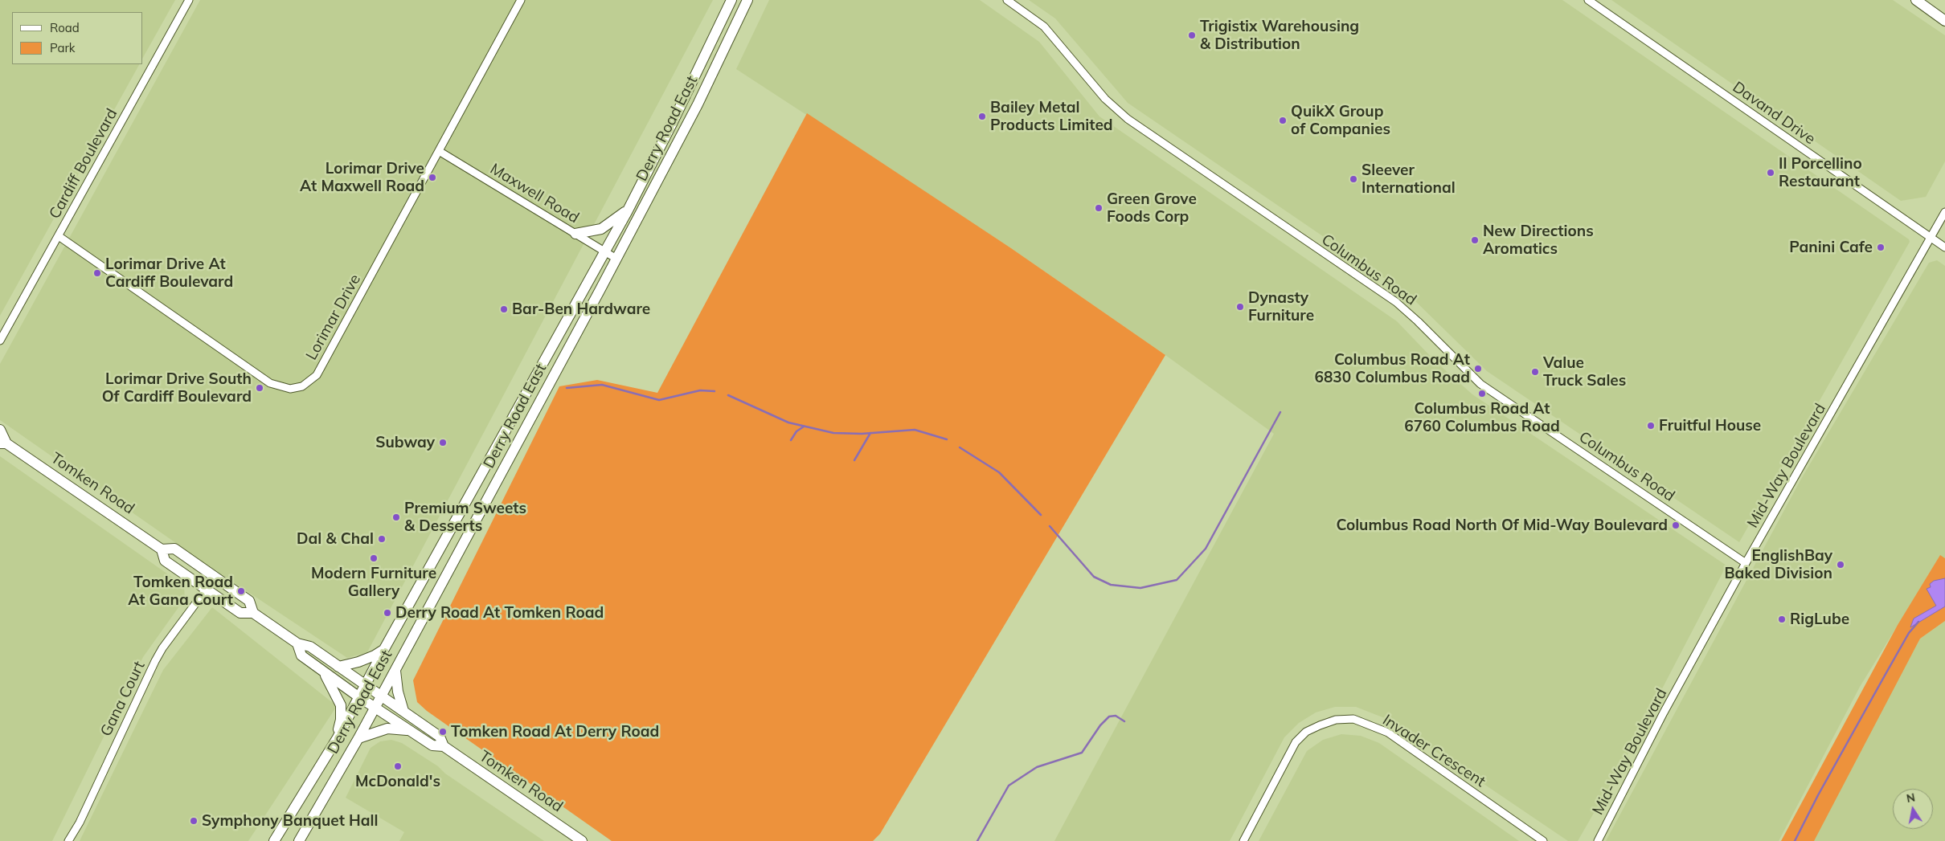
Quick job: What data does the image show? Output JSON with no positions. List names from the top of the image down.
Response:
{
  "streets": {
    "main road": ["Derry Road East", "Tomken Road"],
    "street": [
      "Davand Drive",
      "Cardiff Boulevard",
      "Maxwell Road",
      "Columbus Road",
      "Lorimar Drive",
      "Mid-Way Boulevard",
      "Gana Court",
      "Invader Crescent"
    ]
  },
  "crossings": [
    ["Davand Drive", "Mid-Way Boulevard"],
    ["Derry Road East", "Maxwell Road"],
    ["Derry Road East", "Tomken Road"],
    ["Cardiff Boulevard", "Lorimar Drive"],
    ["Maxwell Road", "Lorimar Drive"],
    ["Columbus Road", "Mid-Way Boulevard"],
    ["Tomken Road", "Gana Court"]
  ],
  "places": [
    "Trigistix Warehousing & Distribution",
    "Bailey Metal Products Limited",
    "QuikX Group of Companies",
    "Il Porcellino Restaurant",
    "Lorimar Drive At Maxwell Road",
    "Sleever International",
    "Green Grove Foods Corp",
    "New Directions Aromatics",
    "Panini Cafe",
    "Lorimar Drive At Cardiff Boulevard",
    "Dynasty Furniture",
    "Bar-Ben Hardware",
    "Columbus Road At 6830 Columbus Road",
    "Value Truck Sales",
    "Lorimar Drive South Of Cardiff Boulevard",
    "Columbus Road At 6760 Columbus Road",
    "Fruitful House",
    "Subway",
    "Premium Sweets & Desserts",
    "Columbus Road North Of Mid-Way Boulevard",
    "Dal & Chal",
    "Modern Furniture Gallery",
    "EnglishBay Baked Division",
    "Tomken Road At Gana Court",
    "Derry Road At Tomken Road",
    "RigLube",
    "Tomken Road At Derry Road",
    "McDonald's",
    "Symphony Banquet Hall"
  ],
  "legend": ["Road", "Park"],
  "north": "top"
}
